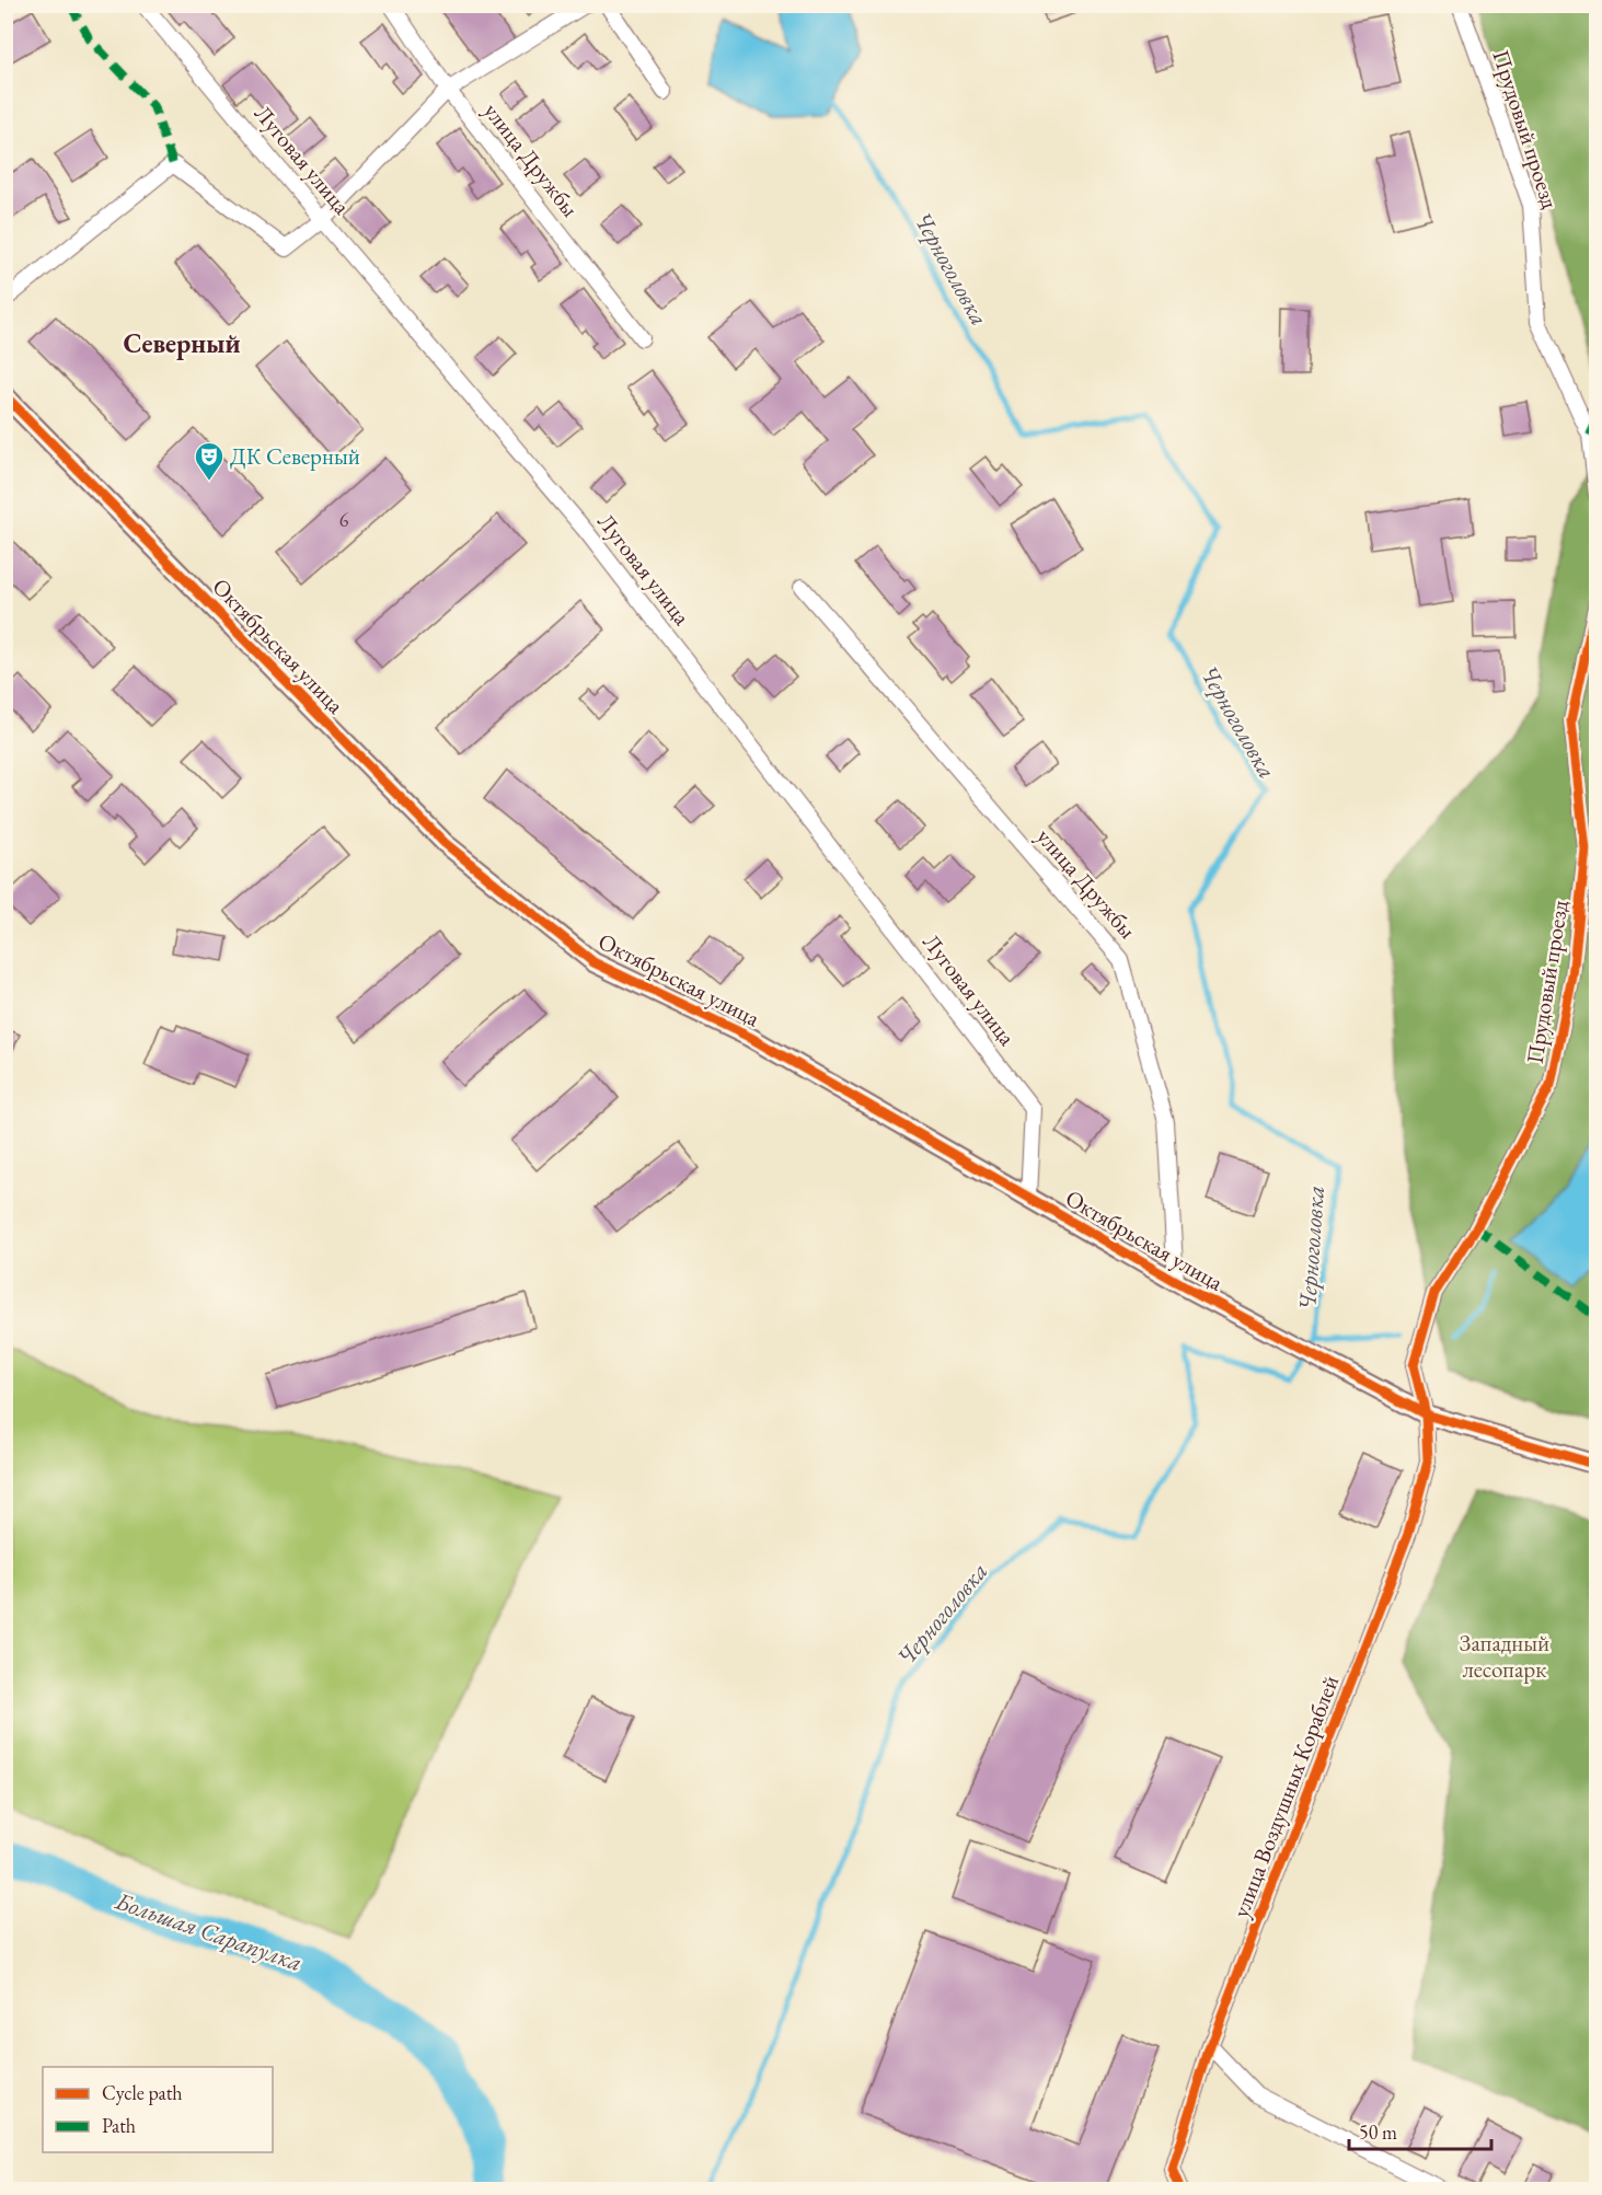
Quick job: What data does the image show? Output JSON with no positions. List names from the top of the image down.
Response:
{
  "streets": {
    "street": [
      "Прудовый проезд",
      "Луговая улица",
      "улица Дружбы",
      "Октябрьская улица",
      "улица Воздушных Кораблей"
    ]
  },
  "crossings": [
    ["Прудовый проезд", "Октябрьская улица"],
    ["Прудовый проезд", "улица Воздушных Кораблей"],
    ["Луговая улица", "Октябрьская улица"],
    ["улица Дружбы", "Октябрьская улица"],
    ["Октябрьская улица", "улица Воздушных Кораблей"]
  ],
  "districts": ["Северный"],
  "water": ["Черноголовка", "Большая Сарапулка"],
  "parks": ["Западный лесопарк"],
  "places": {
    "theatre": ["ДК Северный"]
  },
  "house_numbers": ["6"],
  "legend": ["Cycle path", "Path"],
  "scale_bar": "50 m"
}
